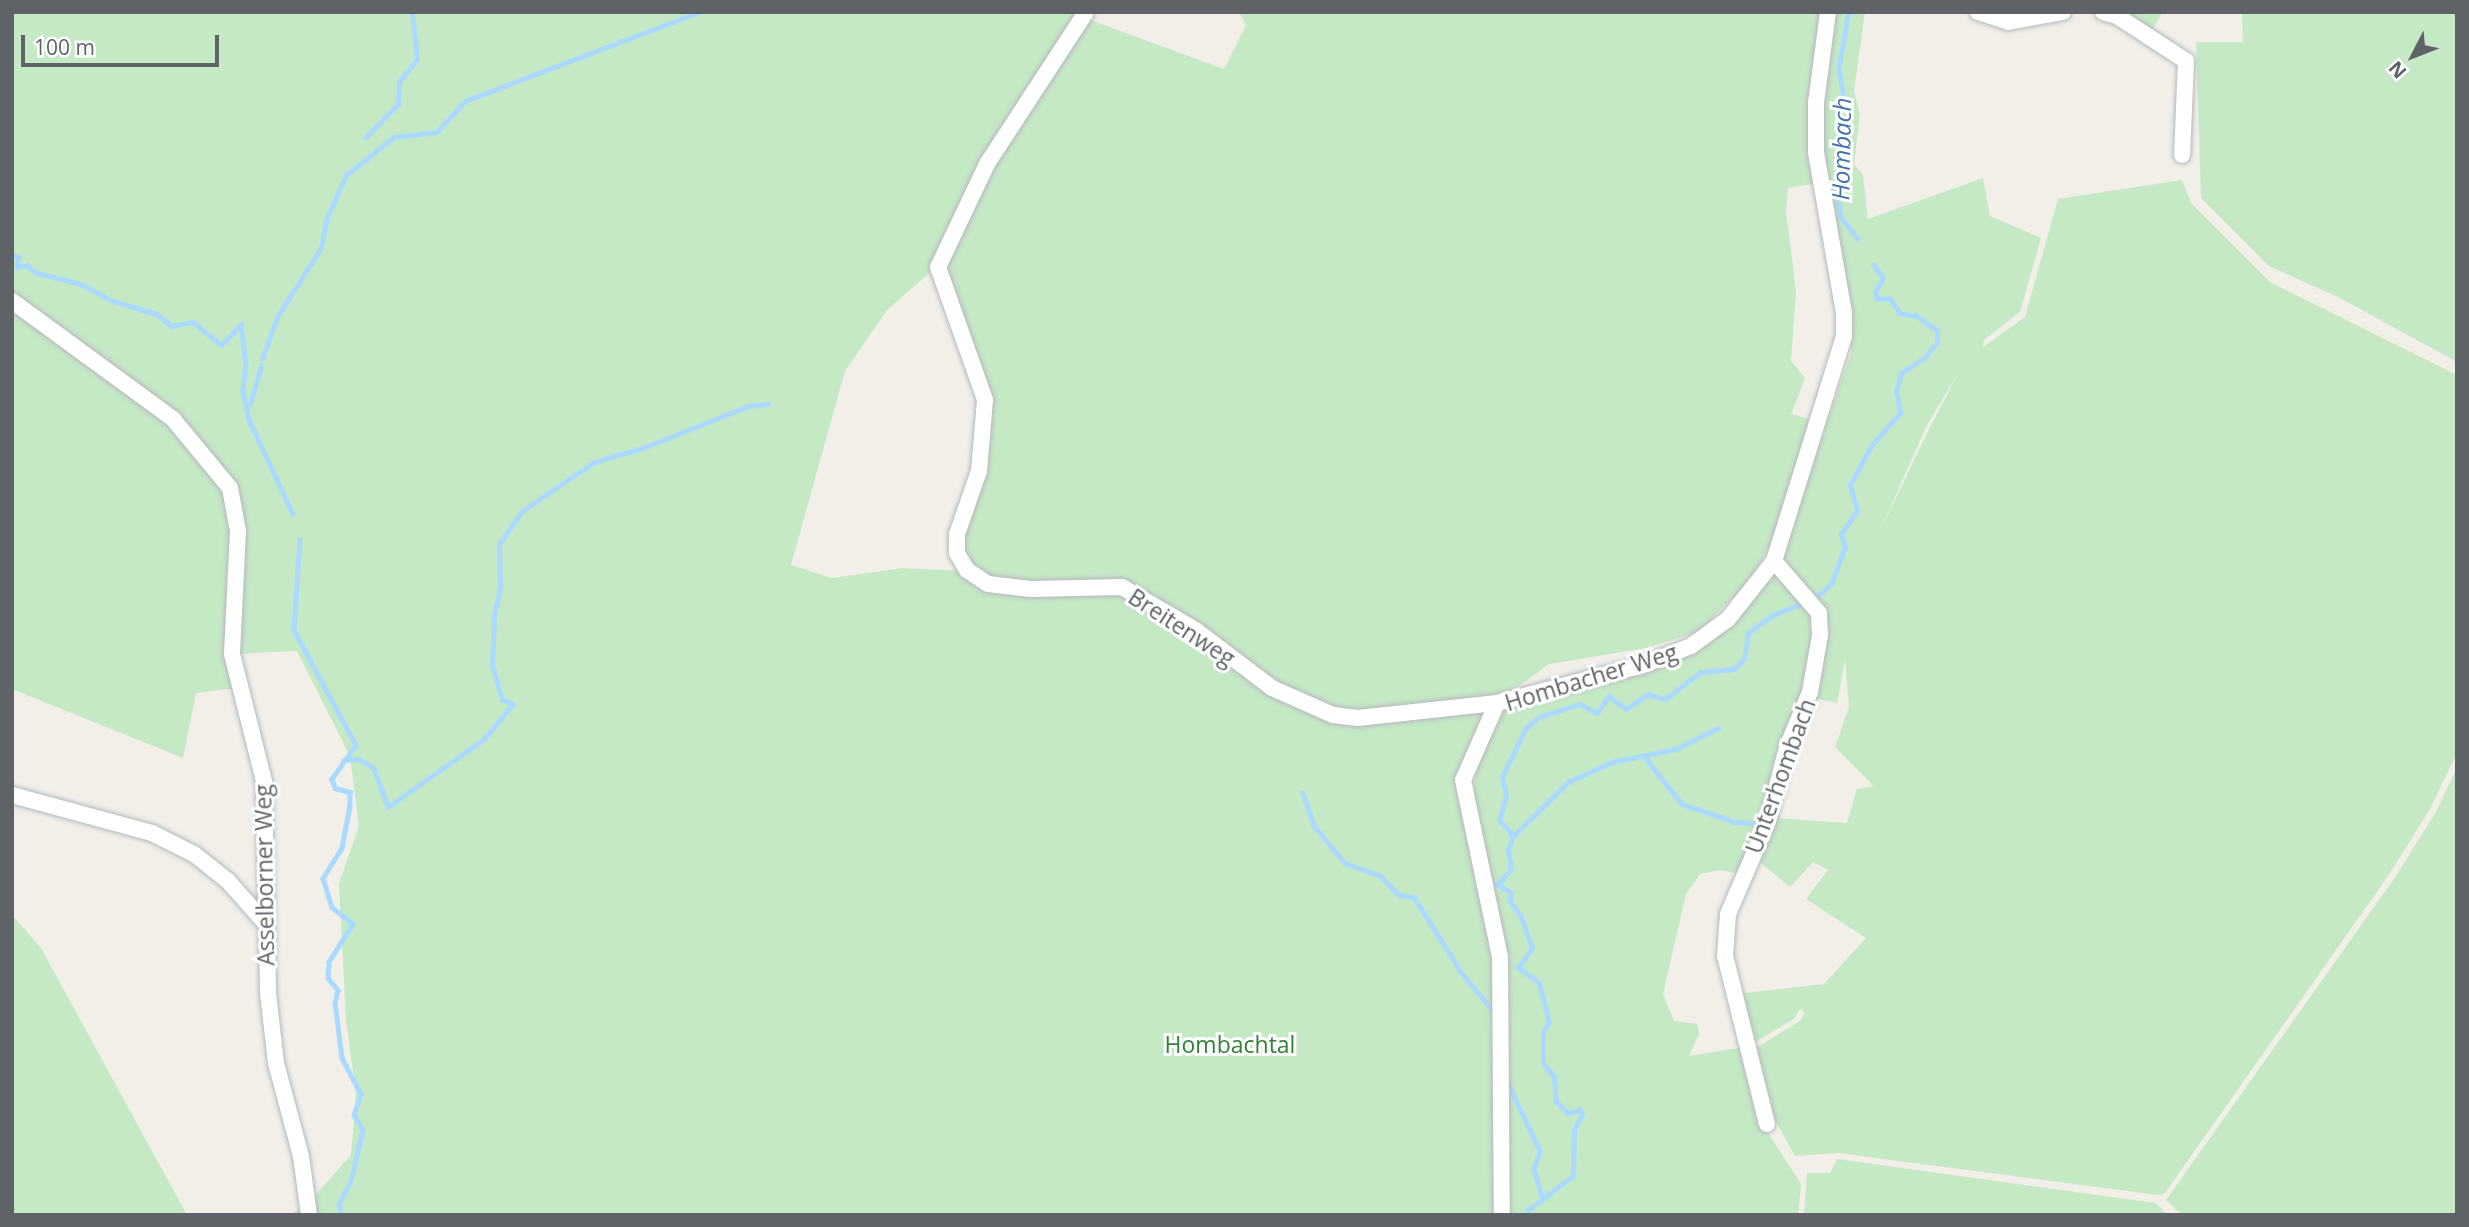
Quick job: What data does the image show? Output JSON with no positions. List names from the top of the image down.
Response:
{
  "streets": {
    "street": [
      "Breitenweg",
      "Hombacher Weg",
      "Unterhombach",
      "Asselborner Weg"
    ]
  },
  "crossings": [
    ["Breitenweg", "Hombacher Weg"],
    ["Hombacher Weg", "Unterhombach"]
  ],
  "water": ["Hombach"],
  "parks": ["Hombachtal"],
  "scale_bar": "100 m",
  "north": "bottom left"
}
